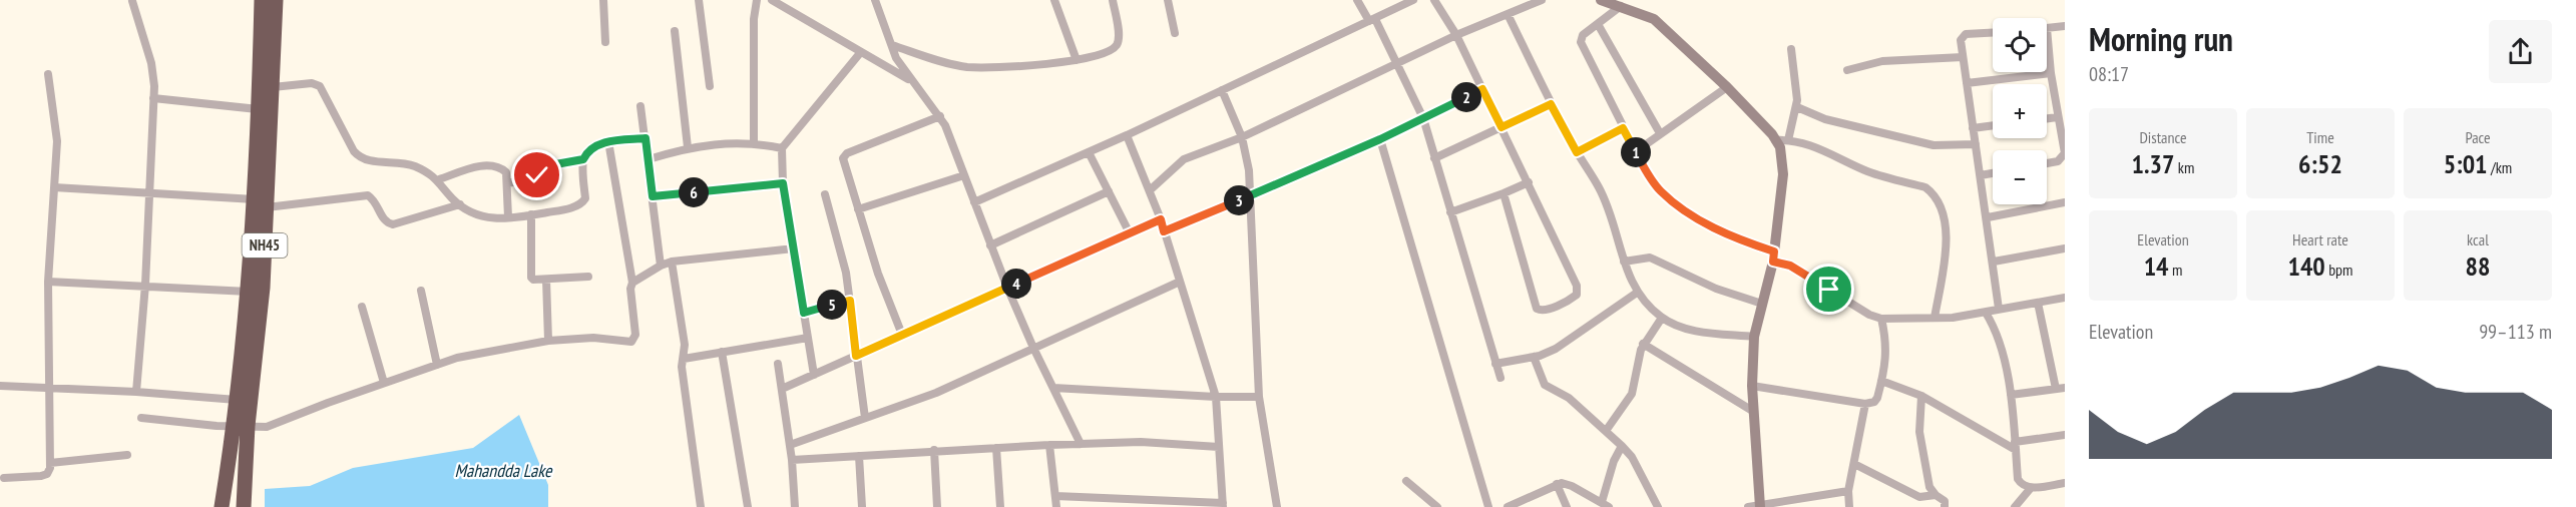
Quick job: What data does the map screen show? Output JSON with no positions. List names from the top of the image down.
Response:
{
  "streets": {
    "highway": ["NH45"]
  },
  "water": ["Mahandda Lake"],
  "page": {
    "heading": ["Morning run", "08:17"],
    "map_buttons": ["+", "−"],
    "pins": [
      "2",
      "1",
      "6",
      "3",
      "4",
      "5"
    ],
    "stats": [
      ["Distance", "1.37 km"],
      ["Time", "6:52"],
      ["Pace", "5:01 /km"],
      ["Elevation", "14 m"],
      ["Heart rate", "140 bpm"],
      ["kcal", "88"]
    ],
    "chart": ["Elevation", "99–113 m"]
  }
}
